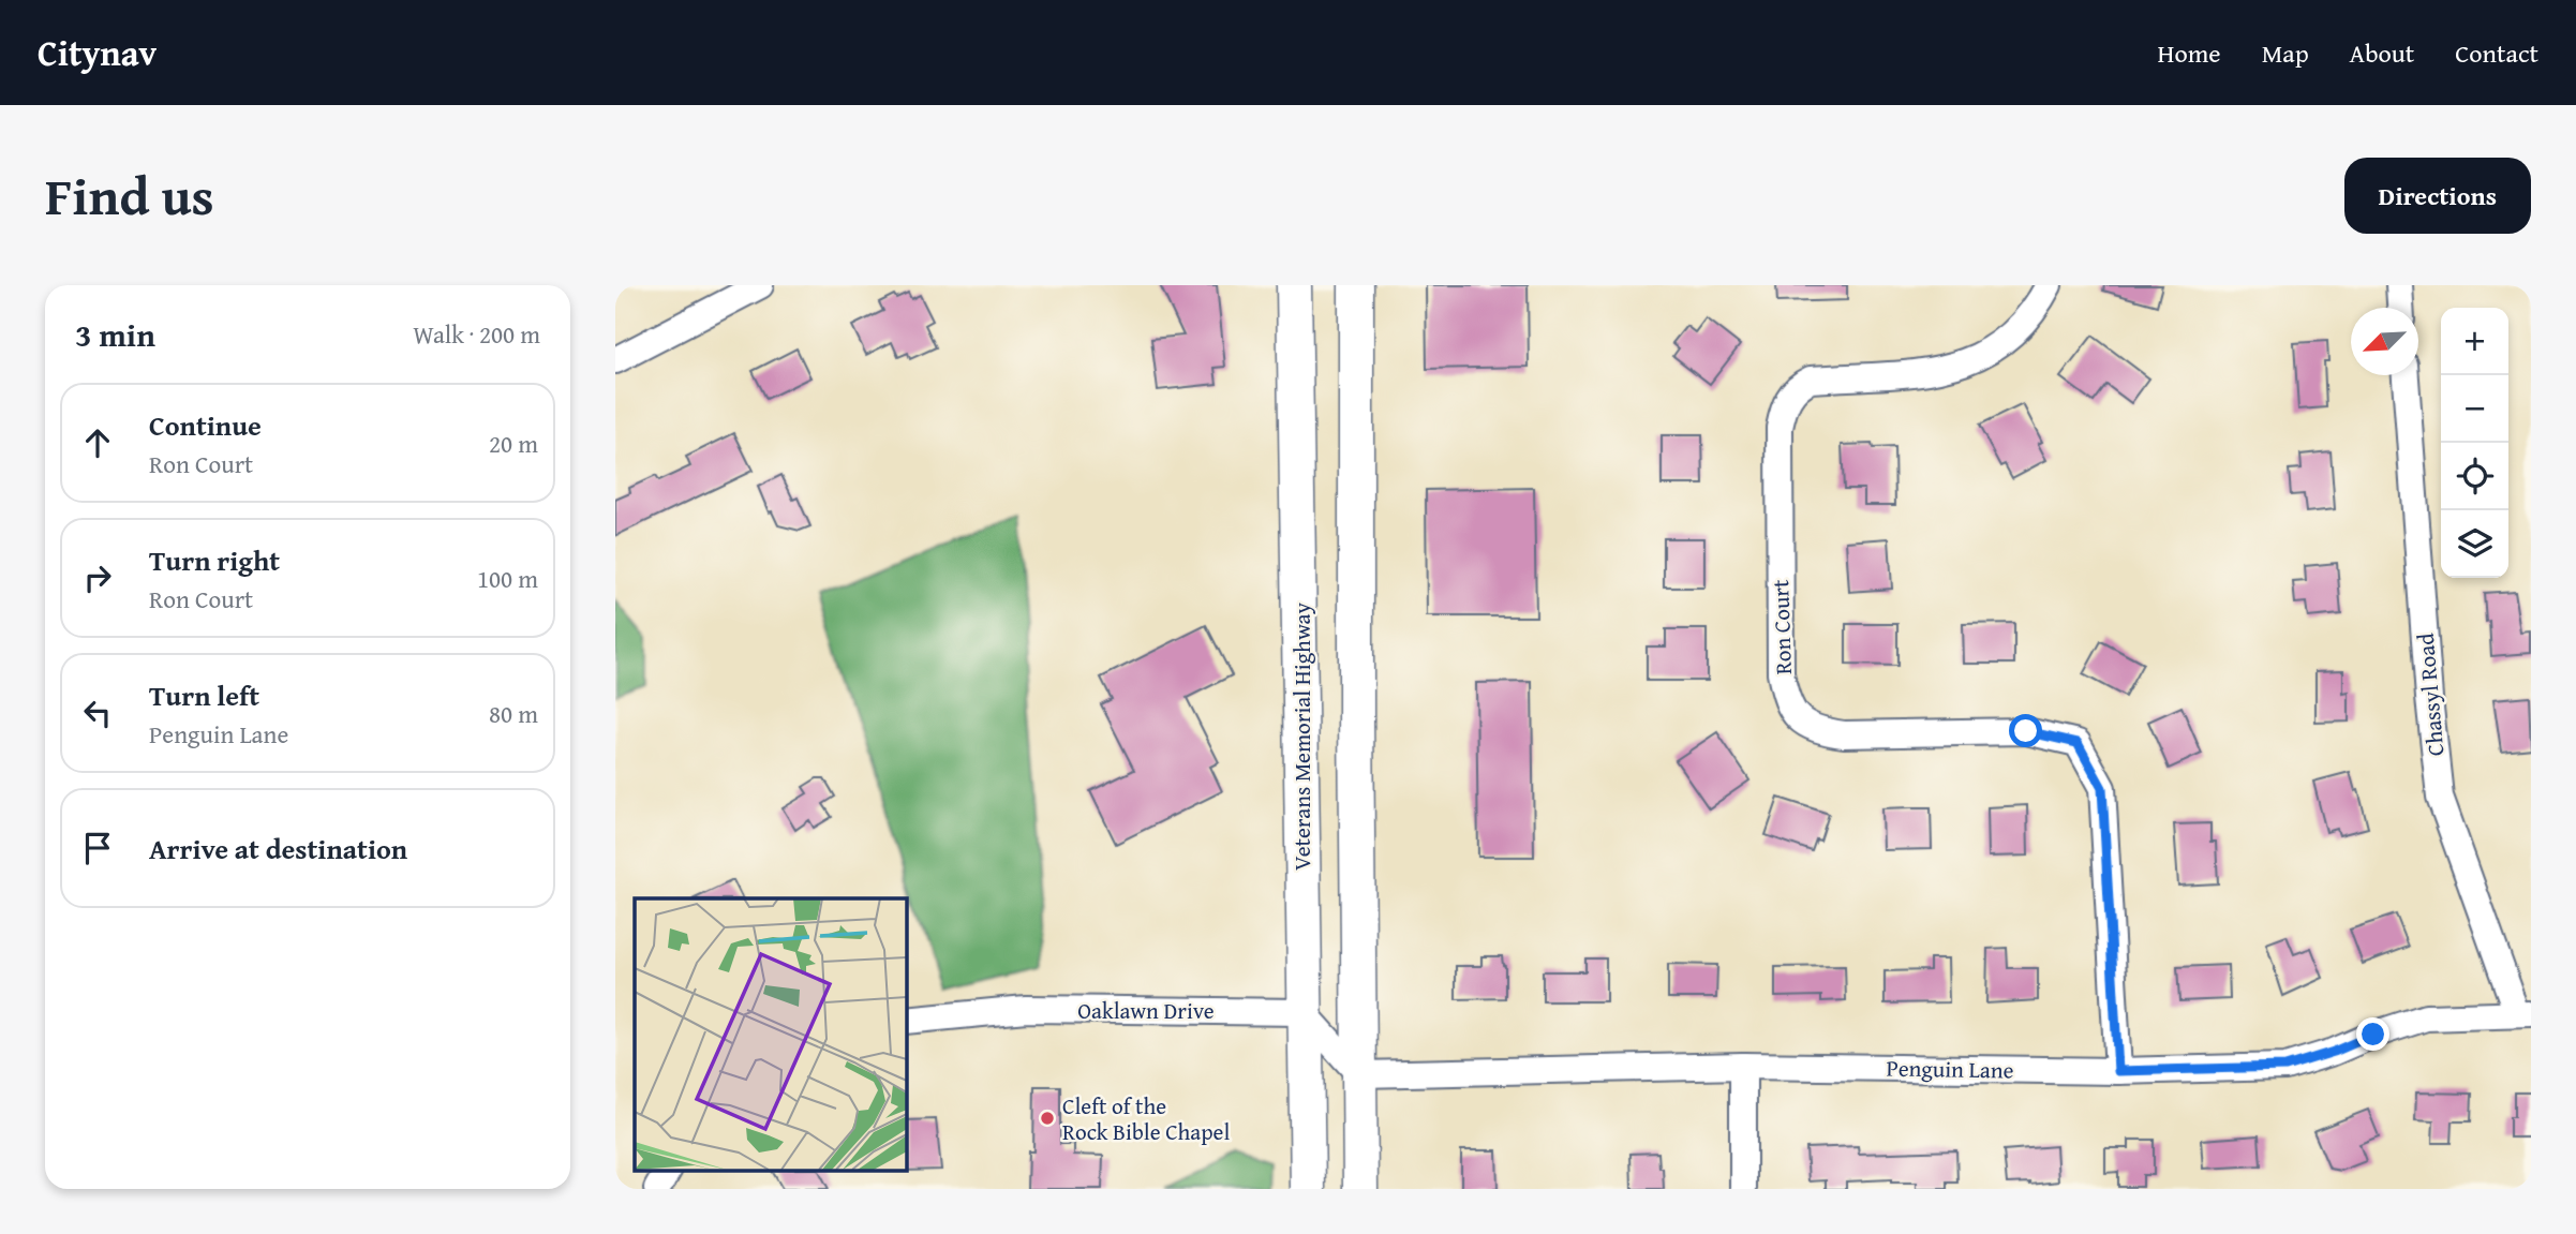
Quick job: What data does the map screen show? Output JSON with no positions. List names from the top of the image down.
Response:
{
  "streets": {
    "main road": ["Veterans Memorial Highway"],
    "street": [
      "Ron Court",
      "Chassyl Road",
      "Oaklawn Drive",
      "Penguin Lane"
    ]
  },
  "crossings": [
    ["Ron Court", "Penguin Lane"],
    ["Chassyl Road", "Penguin Lane"],
    ["Veterans Memorial Highway", "Oaklawn Drive"]
  ],
  "places": ["Cleft of the Rock Bible Chapel"],
  "north": "bottom left",
  "page": {
    "header": "Citynav",
    "nav": [
      "Home",
      "Map",
      "About",
      "Contact"
    ],
    "title": "Find us",
    "buttons": "Directions",
    "heading": ["3 min", "Walk · 200 m"],
    "map_buttons": ["+", "−"],
    "list": [
      ["Continue", "Ron Court", "20 m"],
      ["Turn right", "Ron Court", "100 m"],
      ["Turn left", "Penguin Lane", "80 m"],
      "Arrive at destination"
    ]
  }
}
